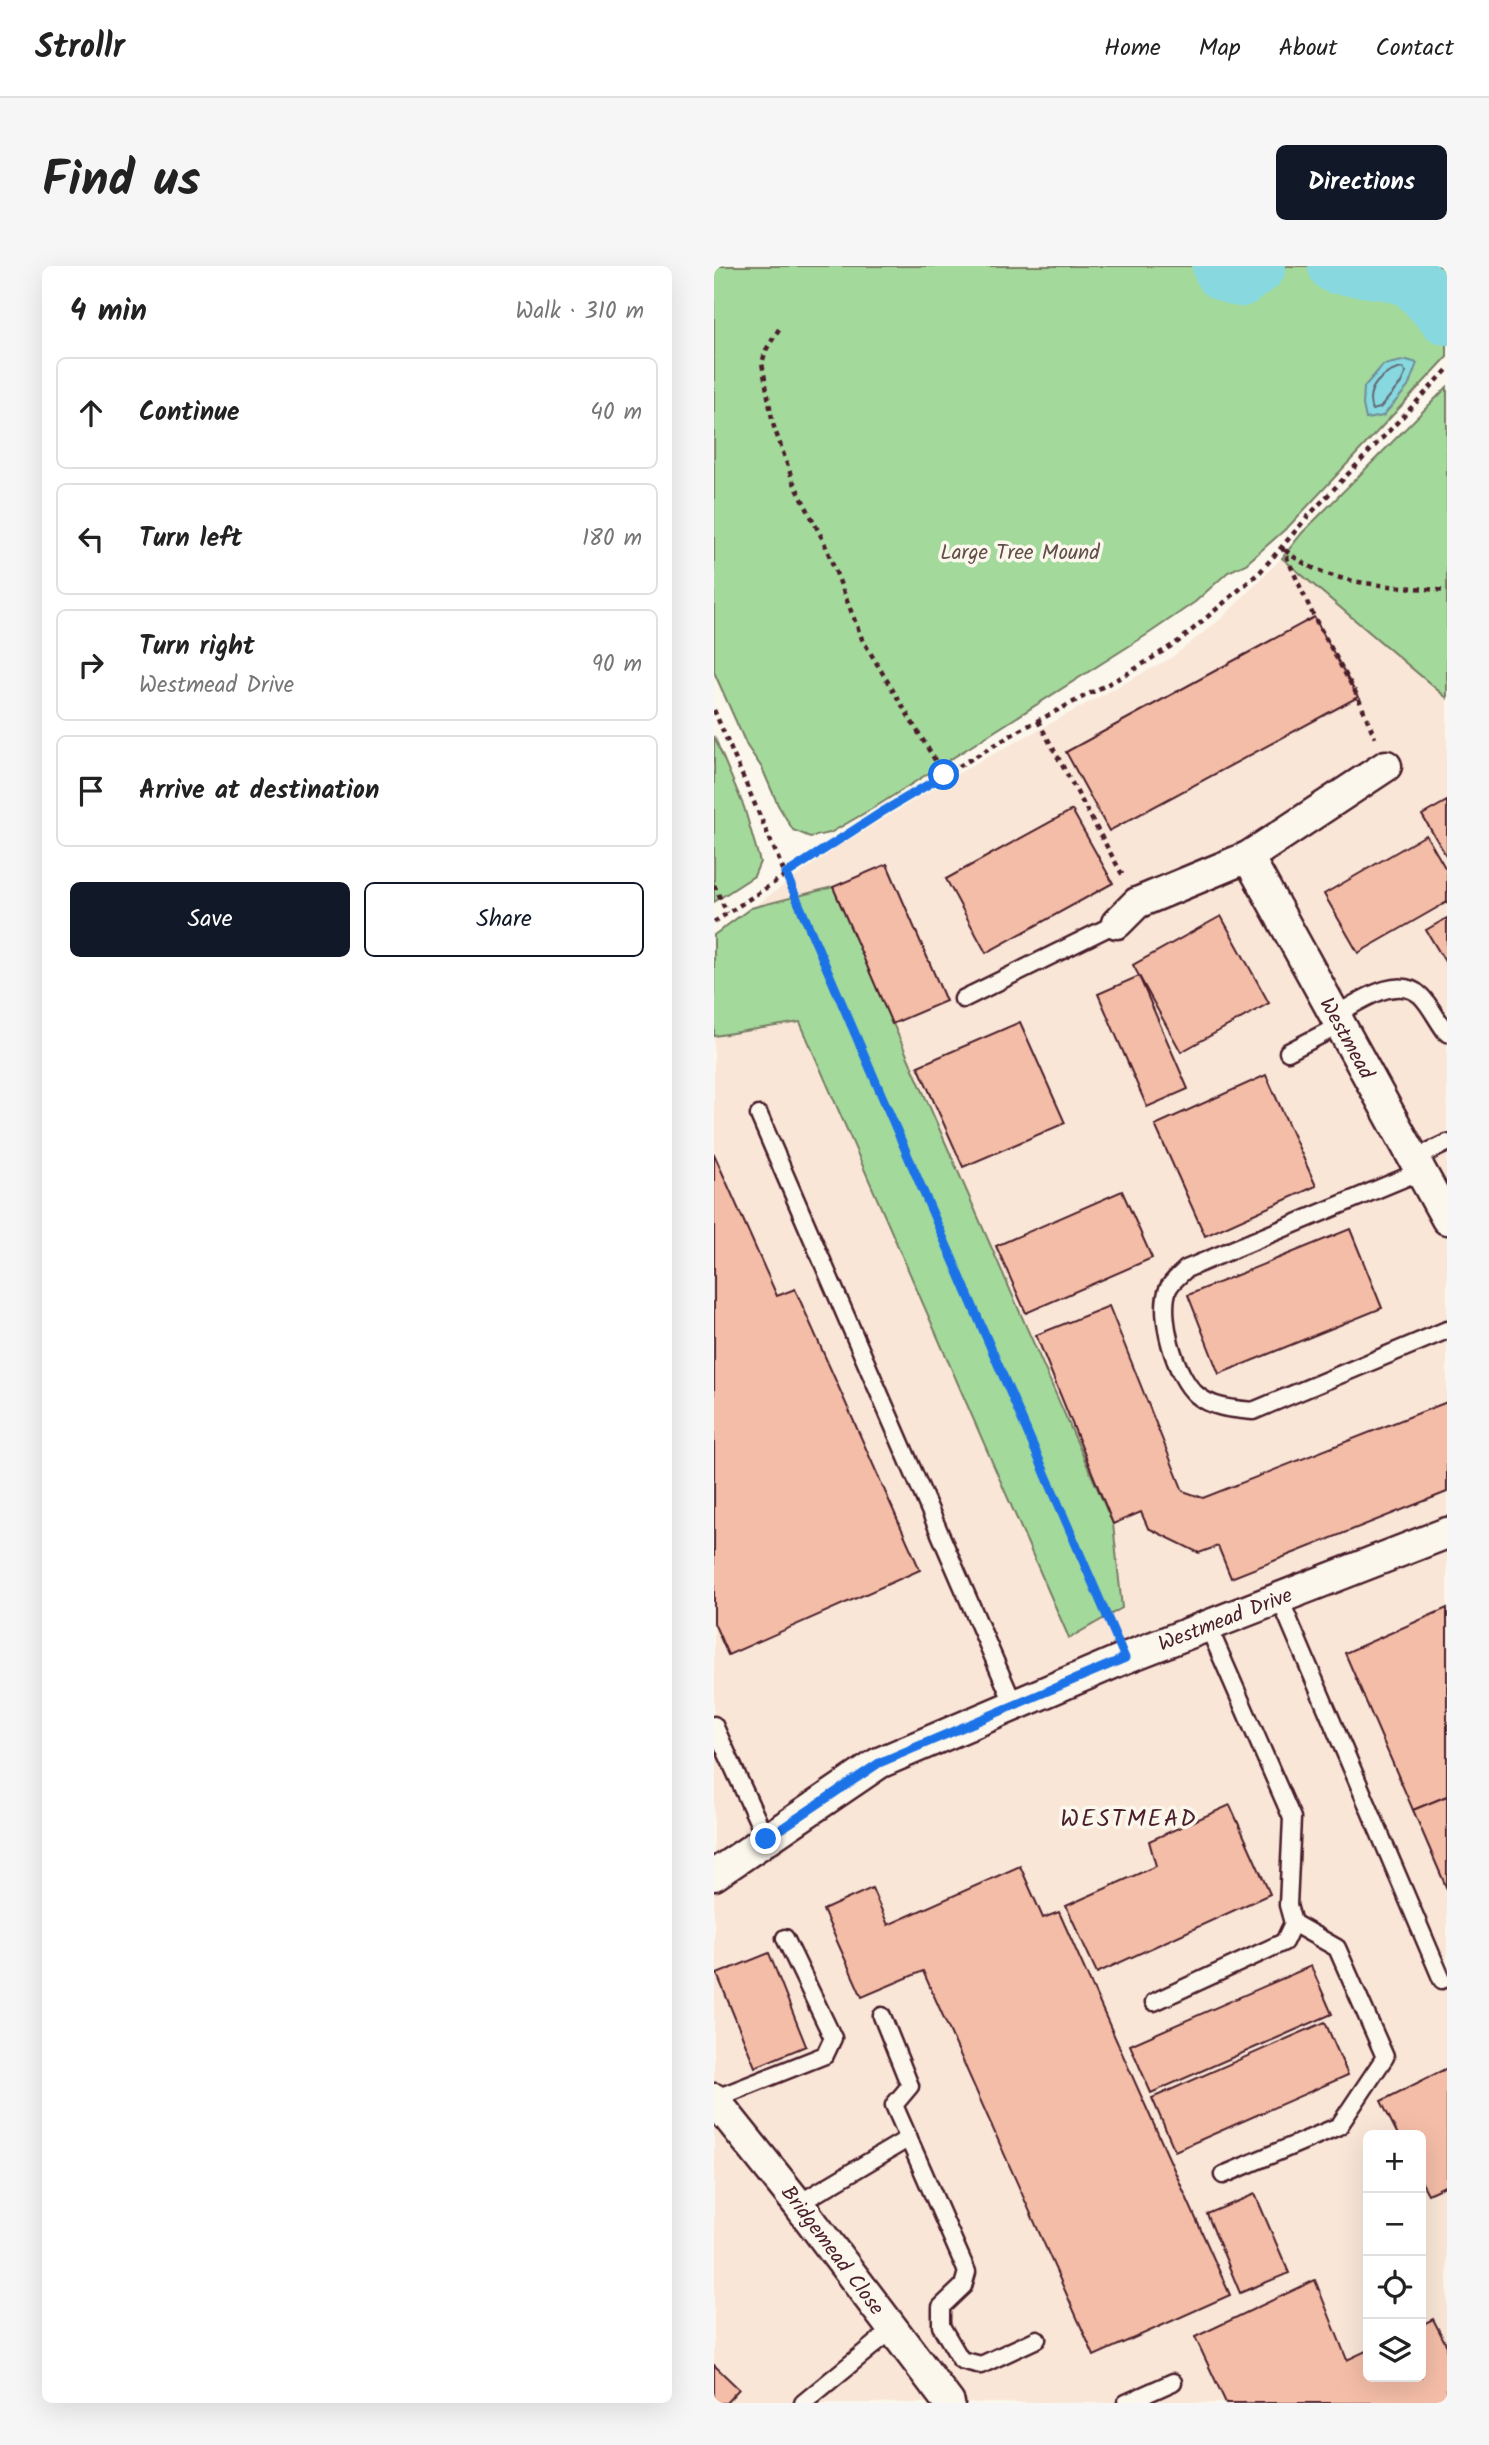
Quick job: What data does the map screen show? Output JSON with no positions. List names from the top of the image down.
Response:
{
  "streets": {
    "street": ["Westmead", "Westmead Drive", "Bridgemead Close"]
  },
  "districts": ["WESTMEAD"],
  "parks": ["Large Tree Mound"],
  "page": {
    "header": "Strollr",
    "nav": [
      "Home",
      "Map",
      "About",
      "Contact"
    ],
    "title": "Find us",
    "buttons": [
      "Directions",
      ["Save", "Share"]
    ],
    "heading": ["4 min", "Walk · 310 m"],
    "list": [
      ["Continue", "40 m"],
      ["Turn left", "180 m"],
      ["Turn right", "Westmead Drive", "90 m"],
      "Arrive at destination"
    ],
    "map_buttons": ["+", "−"]
  }
}
